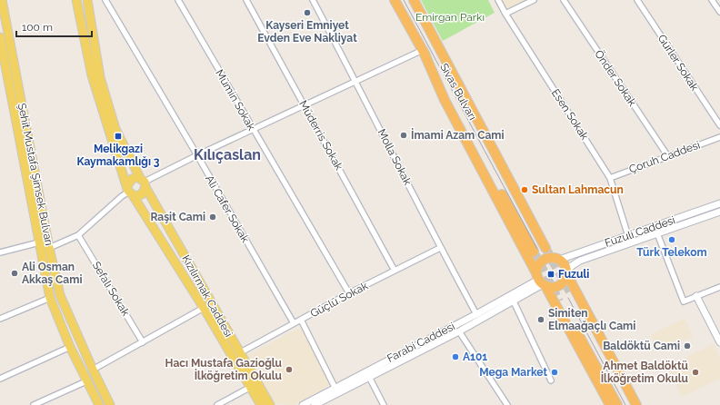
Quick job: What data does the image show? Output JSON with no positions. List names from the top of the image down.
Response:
{
  "streets": {
    "highway": ["Sivas Bulvarı"],
    "main road": ["Şehit Mustafa Şimsek Bulvarı", "Kızılırmak Caddesi"],
    "street": [
      "Gürler Sokak",
      "Önder Sokak",
      "Mümin Sokak",
      "Esen Sokak",
      "Müderris Sokak",
      "Molla Sokak",
      "Çoruh Caddesi",
      "Ali Cafer Sokak",
      "Fuzuli Caddesi",
      "Sefalı Sokak",
      "Güçlü Sokak",
      "Farabi Caddesi"
    ]
  },
  "crossings": [
    ["Önder Sokak", "Çoruh Caddesi"],
    ["Mümin Sokak", "Güçlü Sokak"],
    ["Esen Sokak", "Çoruh Caddesi"],
    ["Esen Sokak", "Fuzuli Caddesi"],
    ["Müderris Sokak", "Güçlü Sokak"],
    ["Molla Sokak", "Güçlü Sokak"],
    ["Molla Sokak", "Farabi Caddesi"],
    ["Ali Cafer Sokak", "Güçlü Sokak"],
    ["Fuzuli Caddesi", "Farabi Caddesi"],
    ["Kızılırmak Caddesi", "Güçlü Sokak"]
  ],
  "districts": ["Kılıçaslan"],
  "parks": ["Emirgan Parkı"],
  "places": {
    "other": [
      "Kayseri Emniyet Evden Eve Nakliyat",
      "İmami Azam Cami",
      "Sultan Lahmacun",
      "Raşit Cami",
      "Türk Telekom",
      "Ali Osman Akkaş Cami",
      "Simiten Elmaağaçlı Cami",
      "Baldöktü Cami",
      "A101",
      "Hacı Mustafa Gazioğlu İlköğretim Okulu",
      "Mega Market",
      "Ahmet Baldöktü İlköğretim Okulu"
    ],
    "transit": ["Melikgazi Kaymakamlığı 3", "Fuzuli"]
  },
  "scale_bar": "100 m"
}
